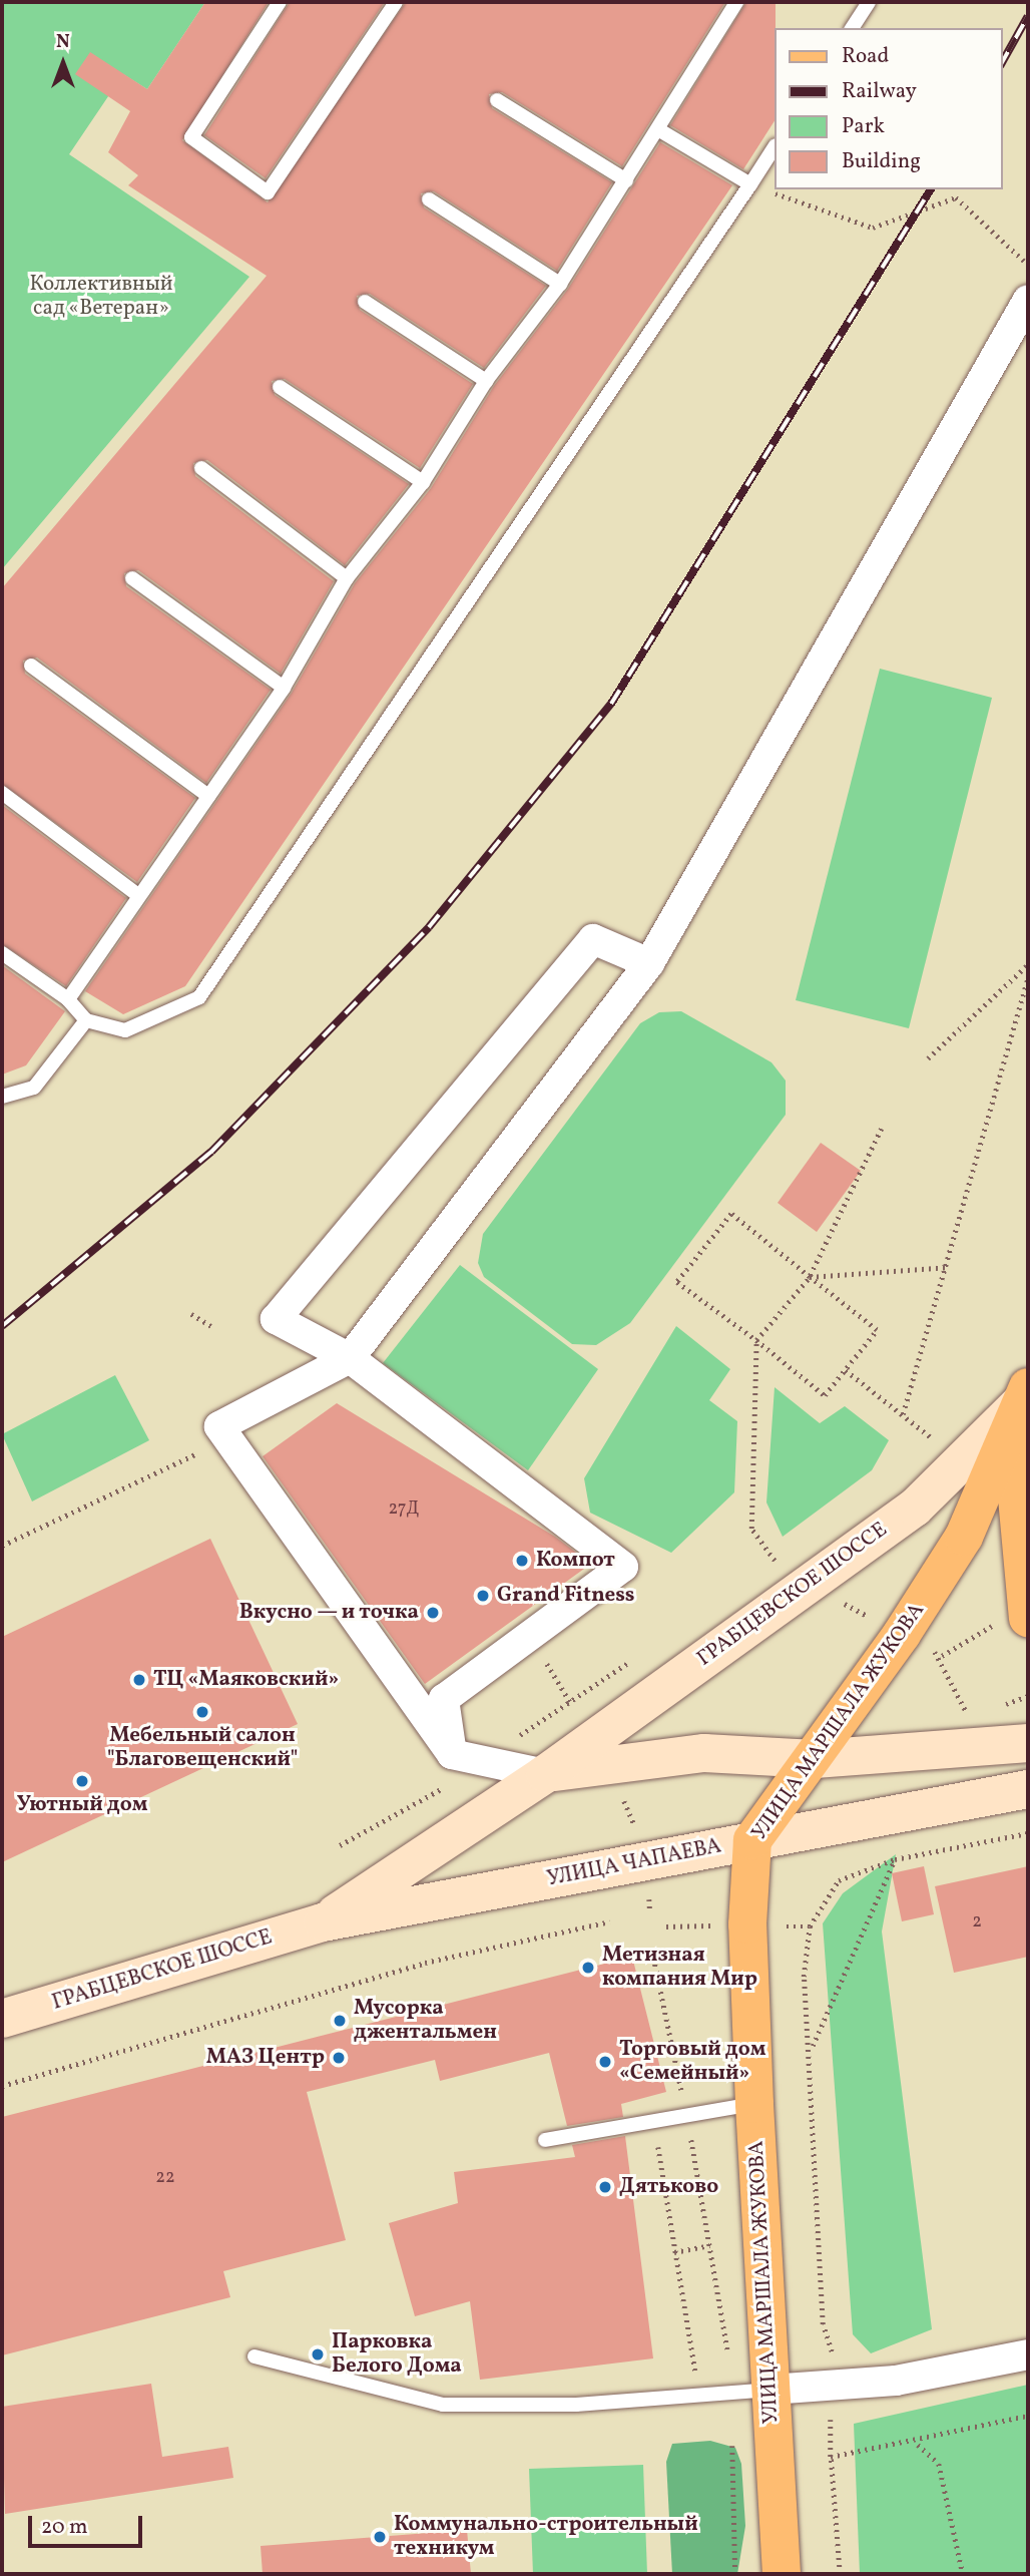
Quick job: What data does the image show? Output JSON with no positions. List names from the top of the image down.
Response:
{
  "streets": {
    "main road": ["ГРАБЦЕВСКОЕ ШОССЕ", "УЛИЦА МАРШАЛА ЖУКОВА", "УЛИЦА ЧАПАЕВА"]
  },
  "crossings": [
    ["ГРАБЦЕВСКОЕ ШОССЕ", "УЛИЦА МАРШАЛА ЖУКОВА"],
    ["ГРАБЦЕВСКОЕ ШОССЕ", "УЛИЦА ЧАПАЕВА"],
    ["УЛИЦА МАРШАЛА ЖУКОВА", "УЛИЦА ЧАПАЕВА"]
  ],
  "parks": ["Коллективный сад «Ветеран»"],
  "places": [
    "Компот",
    "Grand Fitness",
    "Вкусно — и точка",
    "ТЦ «Маяковский»",
    "Мебельный салон \"Благовещенский\"",
    "Уютный дом",
    "Метизная компания Мир",
    "Мусорка джентальмен",
    "МАЗ Центр",
    "Торговый дом «Семейный»",
    "Дятьково",
    "Парковка Белого Дома",
    "Коммунально-строительный техникум"
  ],
  "house_numbers": ["27Д", "2", "22"],
  "legend": [
    "Road",
    "Railway",
    "Park",
    "Building"
  ],
  "scale_bar": "20 m",
  "north": "top"
}
